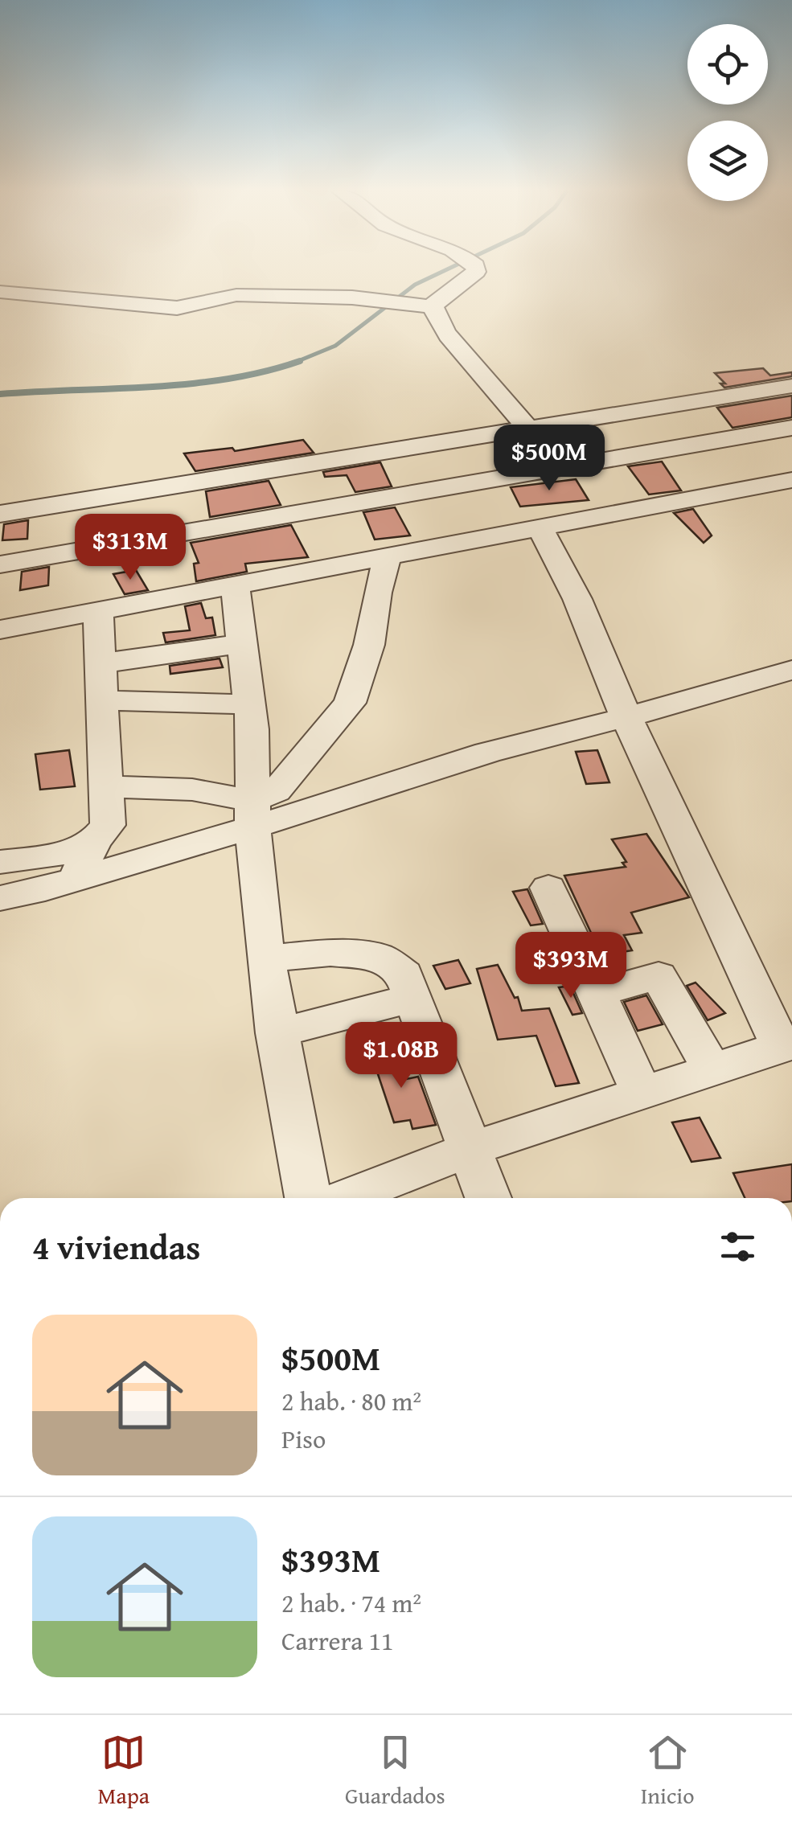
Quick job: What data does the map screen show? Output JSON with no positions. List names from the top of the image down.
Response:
{
  "page": {
    "price": [
      "$500M",
      "$313M",
      "$393M",
      "$1.08B"
    ],
    "heading": "4 viviendas",
    "list": [
      {
        "name": "$500M",
        "note": "2 hab. · 80 m² · Piso"
      },
      {
        "name": "$393M",
        "note": "2 hab. · 74 m² · Carrera 11"
      }
    ],
    "tabs": ["Mapa", "Guardados", "Inicio"]
  }
}
